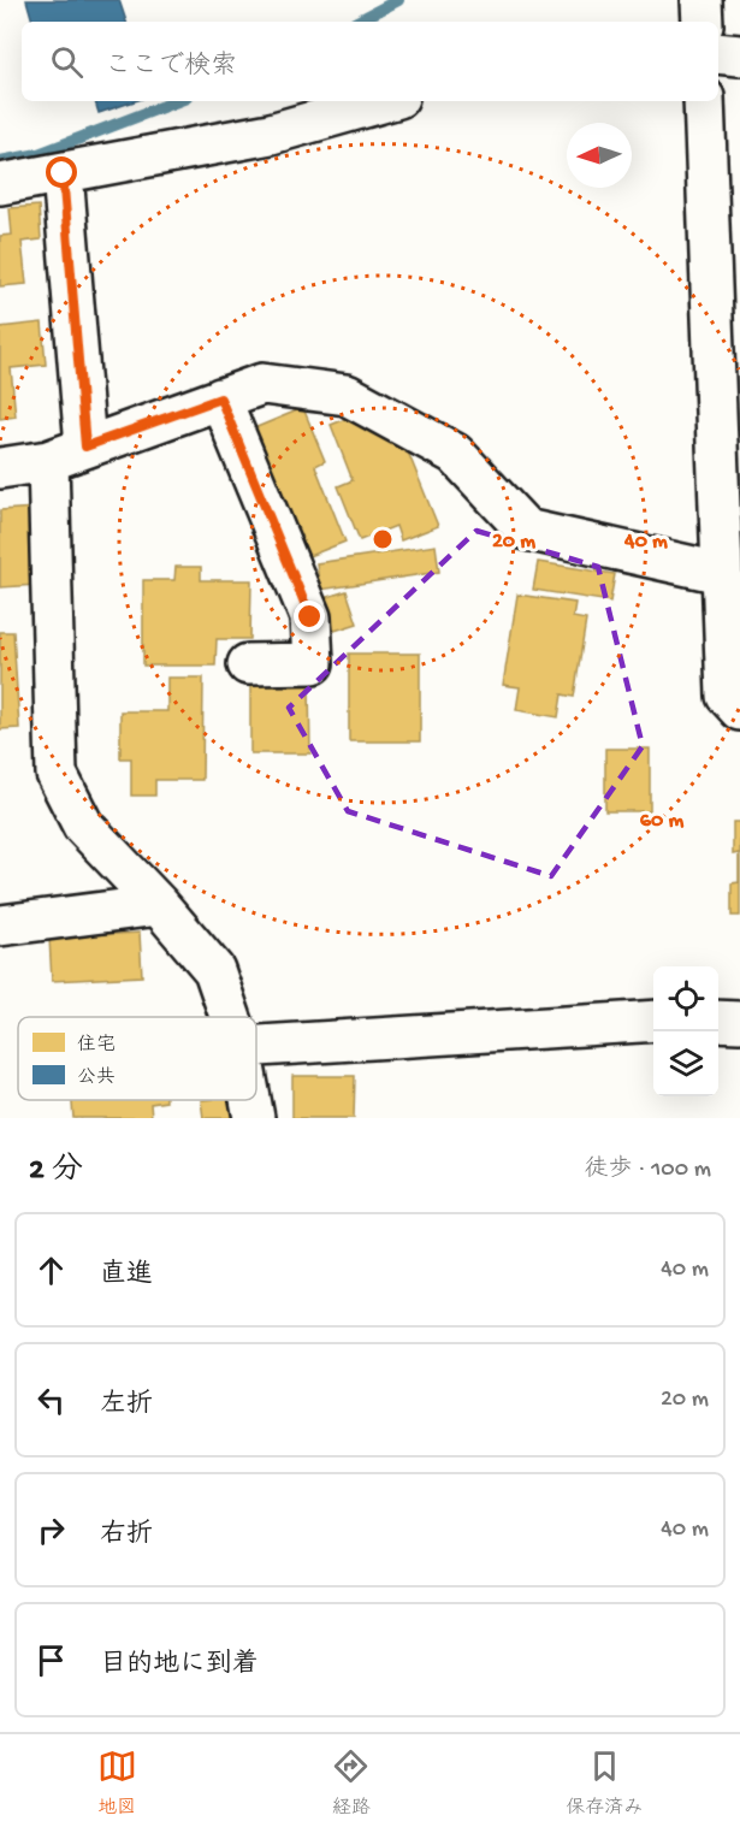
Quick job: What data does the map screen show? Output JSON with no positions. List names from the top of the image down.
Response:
{
  "legend": ["住宅", "公共"],
  "north": "left",
  "page": {
    "search": "ここで検索",
    "heading": ["2 分", "徒歩 · 100 m"],
    "list": [
      ["直進", "40 m"],
      ["左折", "20 m"],
      ["右折", "40 m"],
      "目的地に到着"
    ],
    "nav": ["地図", "経路", "保存済み"]
  },
  "rings": ["20 m", "40 m", "60 m"]
}
